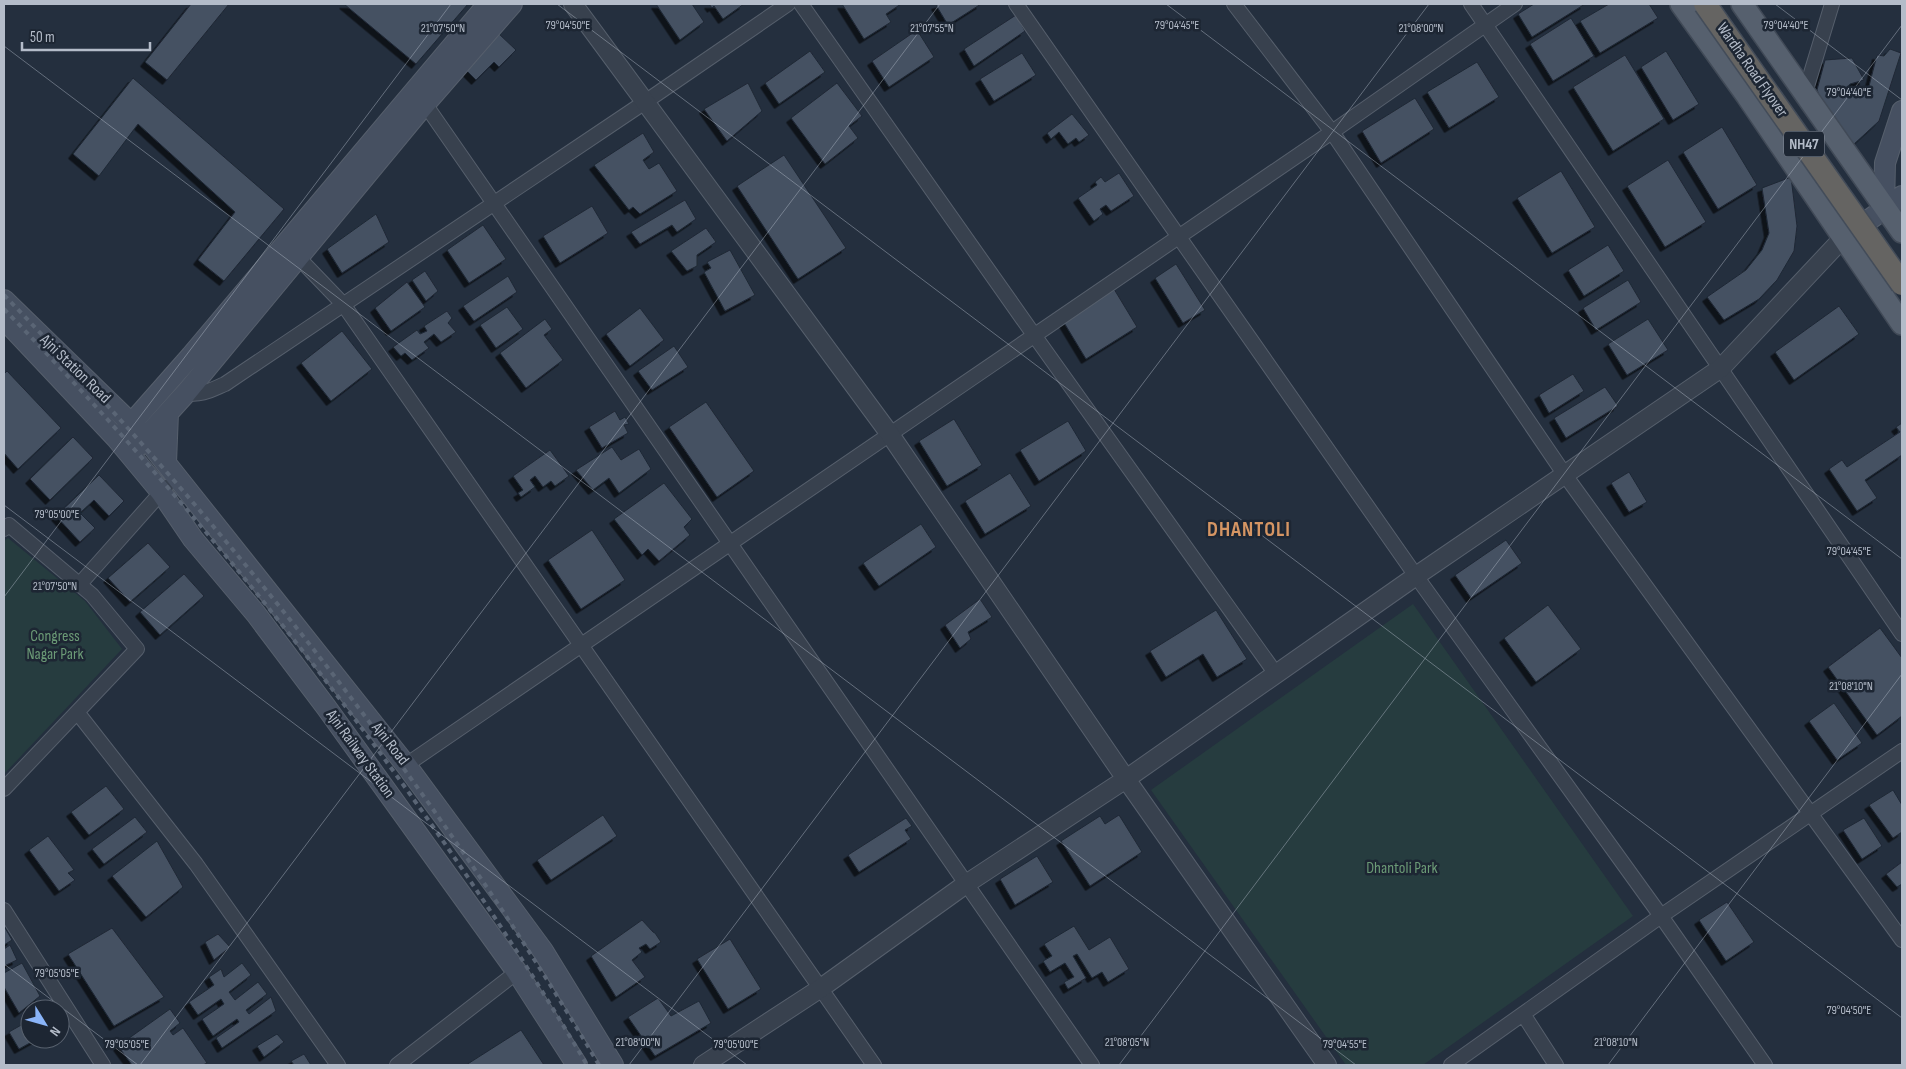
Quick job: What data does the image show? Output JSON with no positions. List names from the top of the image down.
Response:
{
  "streets": {
    "highway": ["Wardha Road Flyover", "NH47"],
    "main road": ["Ajni Station Road", "Ajni Road", "Ajni Railway Station"]
  },
  "crossings": [
    ["Ajni Station Road", "Ajni Road"]
  ],
  "districts": ["DHANTOLI"],
  "parks": ["Congress Nagar Park", "Dhantoli Park"],
  "scale_bar": "50 m",
  "north": "bottom right",
  "coordinates": [
    "79°04'50\"E",
    "79°04'45\"E",
    "79°04'40\"E",
    "21°07'50\"N",
    "21°07'55\"N",
    "21°08'00\"N",
    "79°05'00\"E",
    "21°08'10\"N",
    "79°05'05\"E",
    "21°08'05\"N",
    "79°04'55\"E"
  ]
}
